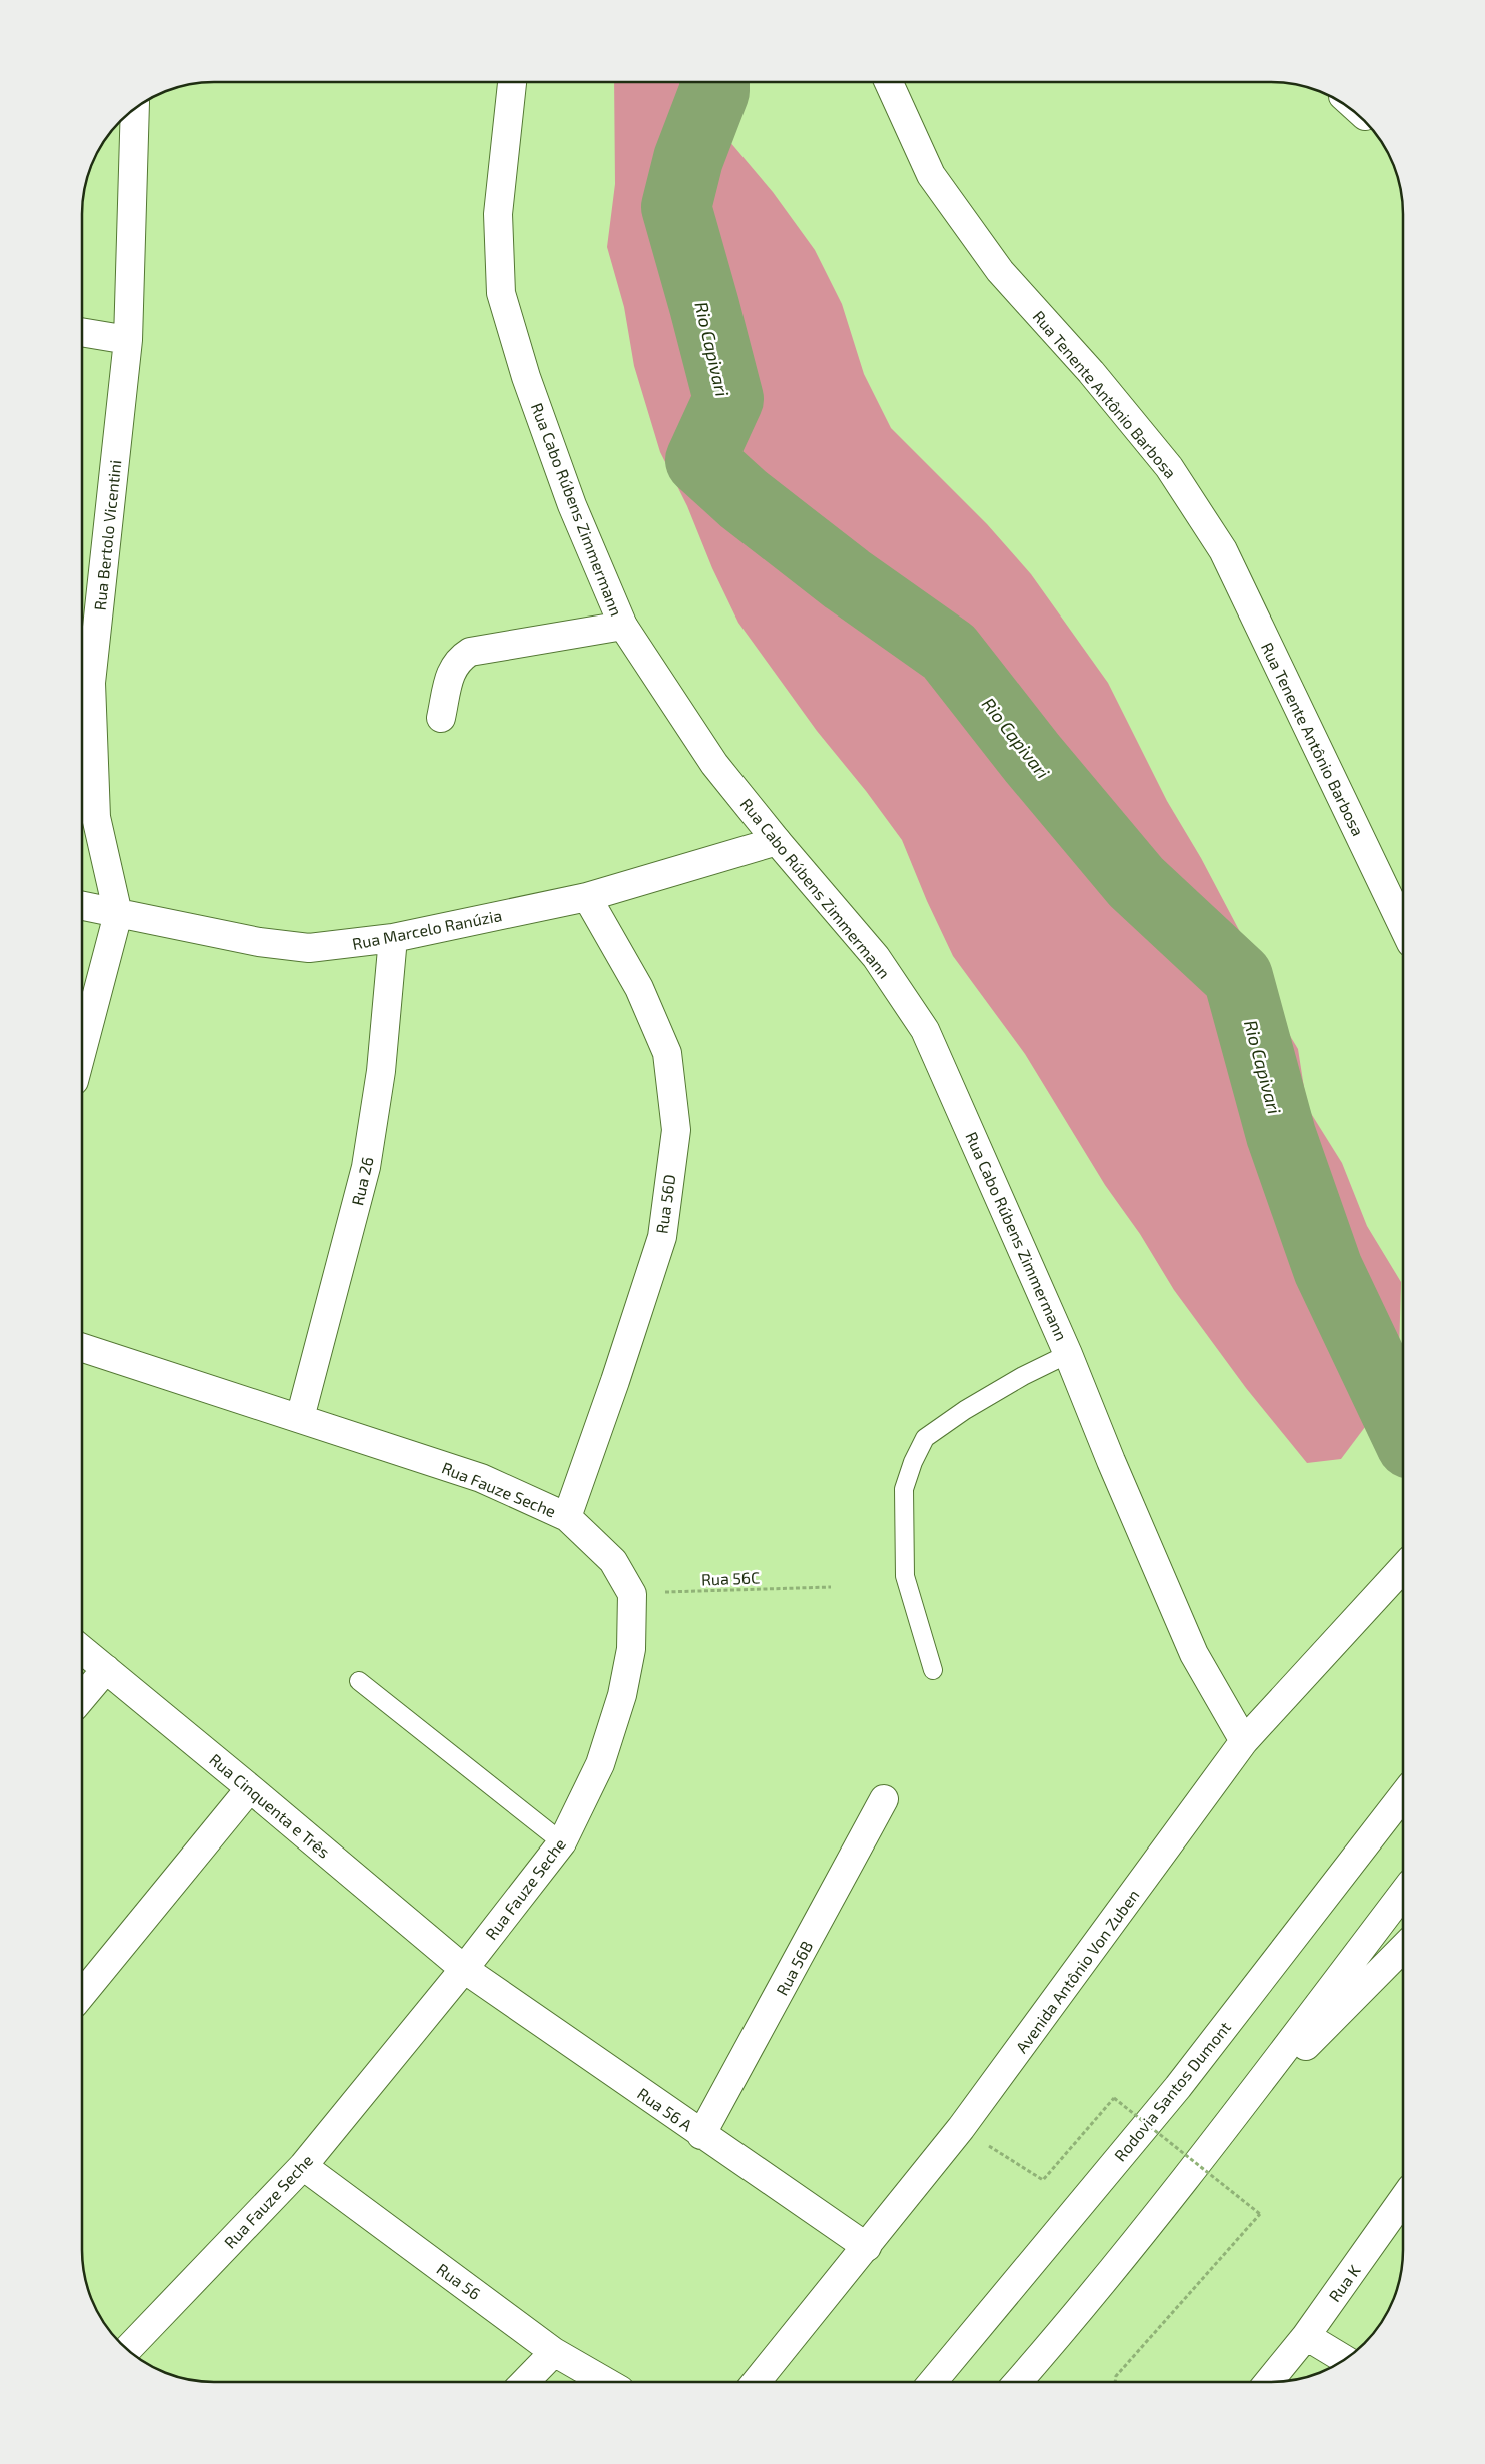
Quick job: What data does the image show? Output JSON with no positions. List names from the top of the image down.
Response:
{
  "streets": {
    "main road": [
      "Rua Tenente Antônio Barbosa",
      "Rua Cabo Rúbens Zimmermann",
      "Rua Bertolo Vicentini",
      "Rua Marcelo Ranúzia",
      "Rua 26",
      "Rua 56D",
      "Rua Fauze Seche",
      "Rua Cinquenta e Três",
      "Rua 56B",
      "Avenida Antônio Von Zuben",
      "Rodovia Santos Dumont",
      "Rua 56 A",
      "Rua 56",
      "Rua K"
    ],
    "path": ["Rua 56C"]
  },
  "crossings": [
    ["Rua Cabo Rúbens Zimmermann", "Rua Marcelo Ranúzia"],
    ["Rua Cabo Rúbens Zimmermann", "Avenida Antônio Von Zuben"],
    ["Rua Bertolo Vicentini", "Rua Marcelo Ranúzia"],
    ["Rua Marcelo Ranúzia", "Rua 26"],
    ["Rua Marcelo Ranúzia", "Rua 56D"],
    ["Rua 26", "Rua Fauze Seche"],
    ["Rua 56D", "Rua Fauze Seche"],
    ["Rua Fauze Seche", "Rua 56C"],
    ["Rua Fauze Seche", "Rua Cinquenta e Três"],
    ["Rua Fauze Seche", "Rua 56 A"],
    ["Rua Fauze Seche", "Rua 56"],
    ["Rua Cinquenta e Três", "Rua 56 A"],
    ["Rua 56B", "Rua 56 A"],
    ["Avenida Antônio Von Zuben", "Rua 56 A"]
  ],
  "water": ["Rio Capivari"]
}
